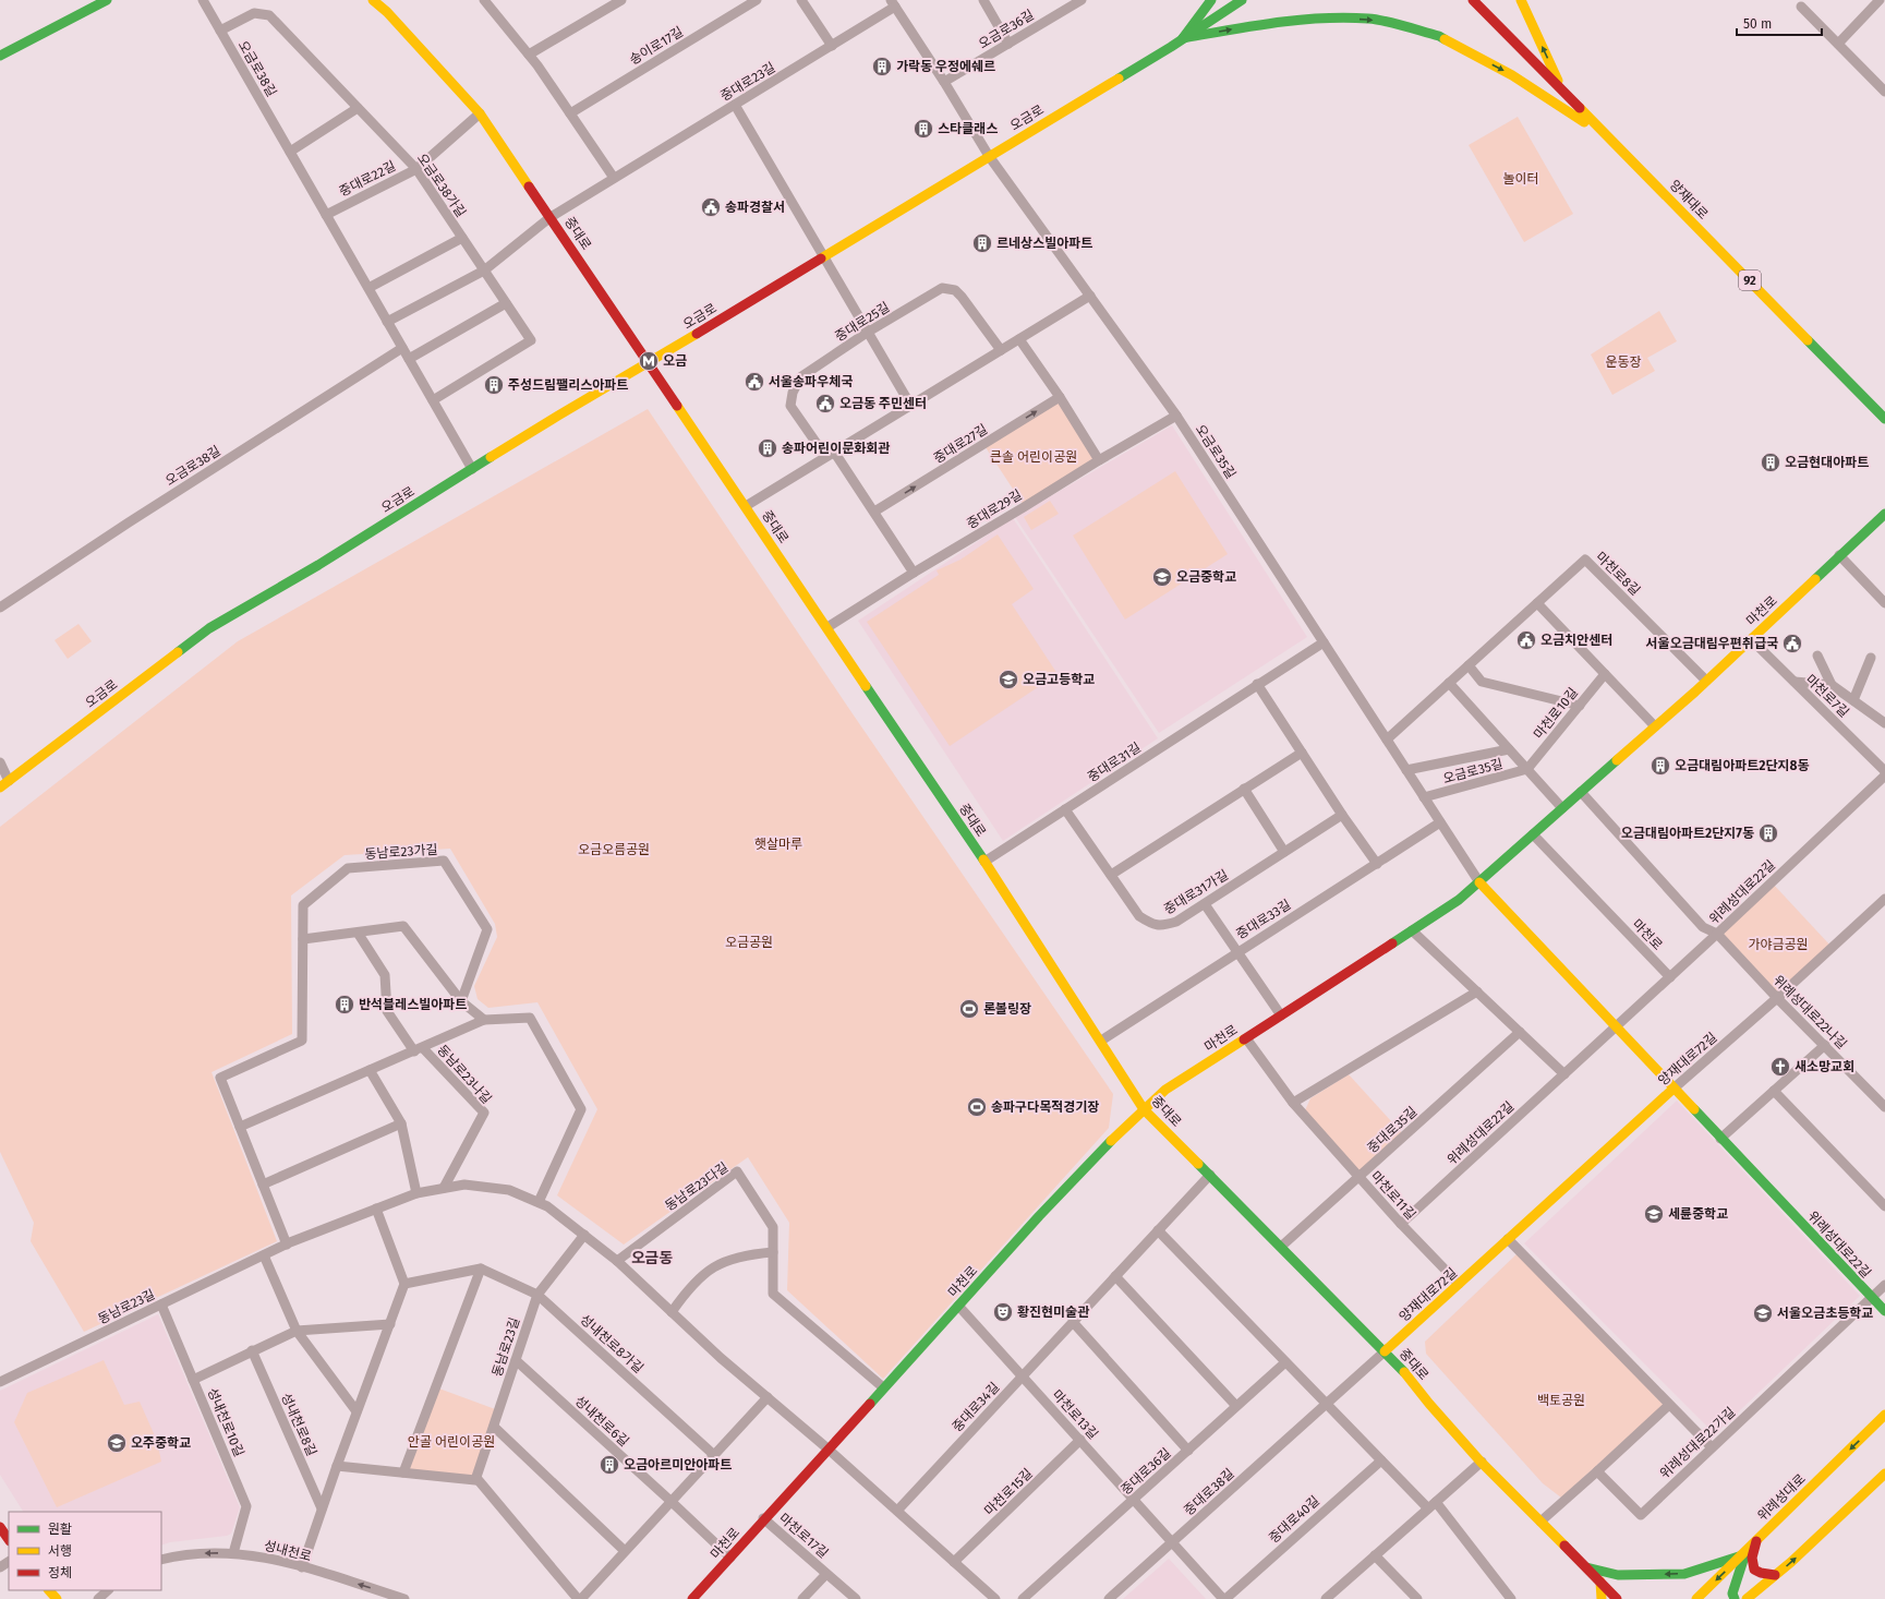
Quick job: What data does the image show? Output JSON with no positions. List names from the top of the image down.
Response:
{
  "streets": {
    "main road": [
      "오금로",
      "양재대로",
      "중대로",
      "92",
      "마천로",
      "위례성대로22길",
      "양재대로72길",
      "위례성대로"
    ],
    "street": [
      "오금로36길",
      "송이로17길",
      "오금로38길",
      "중대로23길",
      "중대로22길",
      "오금로38가길",
      "중대로25길",
      "중대로27길",
      "오금로35길",
      "중대로29길",
      "마천로8길",
      "마천로7길",
      "마천로10길",
      "중대로31길",
      "동남로23가길",
      "중대로31가길",
      "중대로33길",
      "위례성대로22나길",
      "동남로23나길",
      "중대로35길",
      "동남로23다길",
      "마천로11길",
      "동남로23길",
      "성내천로8가길",
      "중대로34길",
      "마천로13길",
      "성내천로6길",
      "성내천로10길",
      "성내천로8길",
      "위례성대로22가길",
      "중대로36길",
      "마천로15길",
      "중대로38길",
      "중대로40길",
      "마천로17길",
      "성내천로"
    ]
  },
  "crossings": [
    ["오금로38길", "오금로"],
    ["오금로38길", "중대로22길"],
    ["오금로38길", "오금로38가길"],
    ["중대로23길", "오금로38가길"],
    ["중대로23길", "중대로"],
    ["오금로", "중대로"],
    ["오금로", "오금로35길"],
    ["중대로22길", "오금로38가길"],
    ["중대로22길", "중대로"],
    ["중대로", "중대로29길"],
    ["중대로", "마천로"],
    ["중대로", "중대로31길"],
    ["중대로", "중대로33길"],
    ["중대로", "양재대로72길"],
    ["중대로", "중대로35길"],
    ["중대로", "중대로34길"],
    ["중대로", "중대로38길"],
    ["중대로25길", "중대로27길"],
    ["중대로25길", "중대로29길"],
    ["오금로35길", "중대로29길"],
    ["오금로35길", "마천로8길"],
    ["오금로35길", "마천로"],
    ["오금로35길", "마천로10길"],
    ["오금로35길", "중대로31길"],
    ["오금로35길", "위례성대로22길"],
    ["오금로35길", "중대로33길"],
    ["마천로8길", "마천로"],
    ["마천로", "마천로7길"],
    ["마천로", "위례성대로22길"],
    ["마천로", "동남로23다길"],
    ["마천로", "마천로11길"],
    ["마천로", "동남로23길"],
    ["마천로", "마천로13길"],
    ["마천로", "성내천로6길"],
    ["마천로", "마천로17길"],
    ["중대로31길", "중대로31가길"],
    ["동남로23가길", "동남로23길"],
    ["위례성대로22길", "위례성대로22나길"],
    ["위례성대로22길", "양재대로72길"],
    ["위례성대로22길", "마천로11길"],
    ["위례성대로22길", "위례성대로22가길"],
    ["위례성대로22나길", "양재대로72길"],
    ["양재대로72길", "마천로11길"],
    ["양재대로72길", "중대로38길"],
    ["동남로23나길", "동남로23길"],
    ["중대로35길", "마천로11길"],
    ["동남로23다길", "동남로23길"],
    ["동남로23길", "성내천로8가길"],
    ["동남로23길", "성내천로6길"],
    ["동남로23길", "성내천로10길"],
    ["중대로34길", "마천로13길"],
    ["마천로13길", "중대로36길"],
    ["마천로13길", "마천로15길"],
    ["마천로13길", "중대로38길"],
    ["마천로13길", "중대로40길"],
    ["성내천로10길", "성내천로"],
    ["중대로38길", "중대로40길"]
  ],
  "one_way": ["성내천로"],
  "districts": ["오금동"],
  "parks": [
    "놀이터",
    "운동장",
    "큰솔 어린이공원",
    "햇살마루",
    "오금오름공원",
    "오금공원",
    "가야금공원",
    "백토공원",
    "안골 어린이공원"
  ],
  "places": {
    "building": [
      "가락동 우정에쉐르",
      "스타클래스",
      "르네상스빌아파트",
      "주성드림팰리스아파트",
      "송파어린이문화회관",
      "오금현대아파트",
      "오금대림아파트2단지8동",
      "오금대림아파트2단지7동",
      "반석블레스빌아파트",
      "오금아르미안아파트"
    ],
    "public building": [
      "송파경찰서",
      "서울송파우체국",
      "오금동 주민센터",
      "오금치안센터",
      "서울오금대림우편취급국"
    ],
    "metro station": ["오금"],
    "school or university": [
      "오금중학교",
      "오금고등학교",
      "세륜중학교",
      "서울오금초등학교",
      "오주중학교"
    ],
    "sports": ["론볼링장", "송파구다목적경기장"],
    "church": ["새소망교회"],
    "theatre": ["황진현미술관"]
  },
  "legend": ["원활", "서행", "정체"],
  "scale_bar": "50 m"
}
